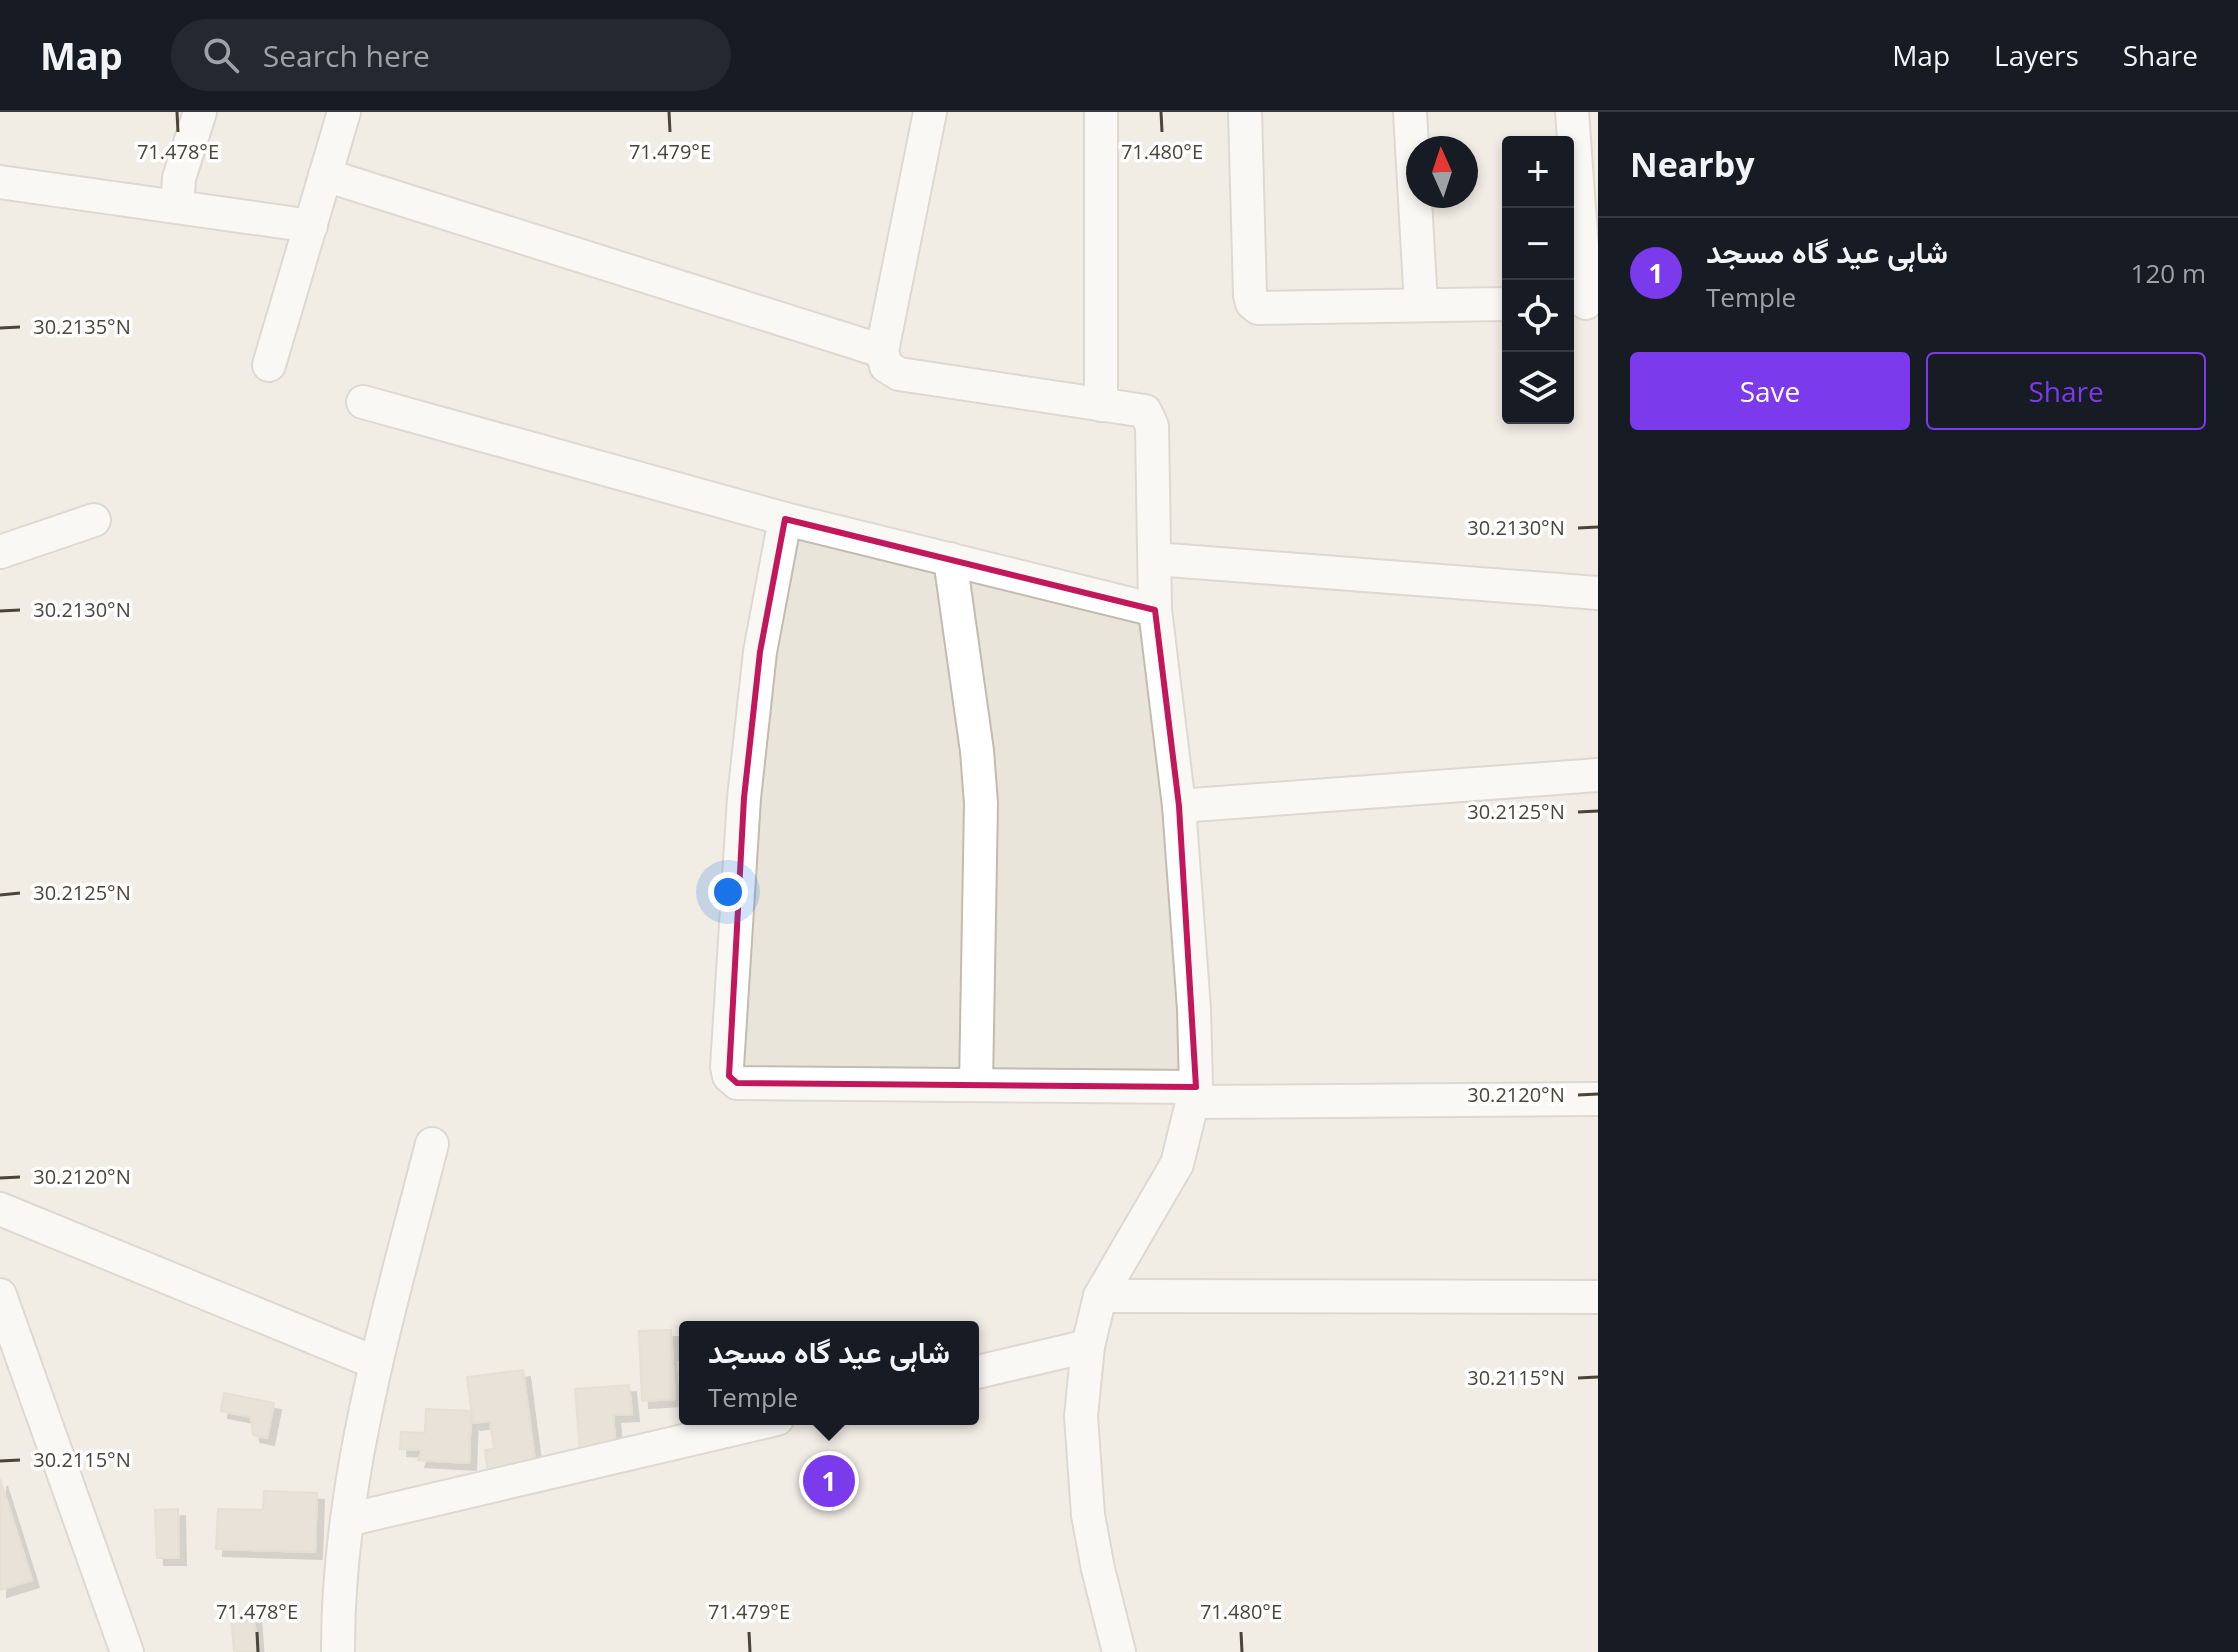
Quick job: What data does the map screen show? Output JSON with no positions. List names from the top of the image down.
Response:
{
  "north": "top",
  "page": {
    "header": "Map",
    "search": "Search here",
    "nav": ["Map", "Layers", "Share"],
    "heading": "Nearby",
    "map_buttons": ["+", "−"],
    "list": [
      {
        "mark": "1",
        "name": "شاہی عید گاہ مسجد",
        "note": "Temple",
        "value": "120 m"
      }
    ],
    "buttons": ["Save", "Share"],
    "popup": ["شاہی عید گاہ مسجد", "Temple"],
    "pins": "1"
  },
  "coordinates": [
    "71.478°E",
    "71.479°E",
    "71.480°E",
    "30.2135°N",
    "30.2130°N",
    "30.2125°N",
    "30.2120°N",
    "30.2115°N"
  ]
}
